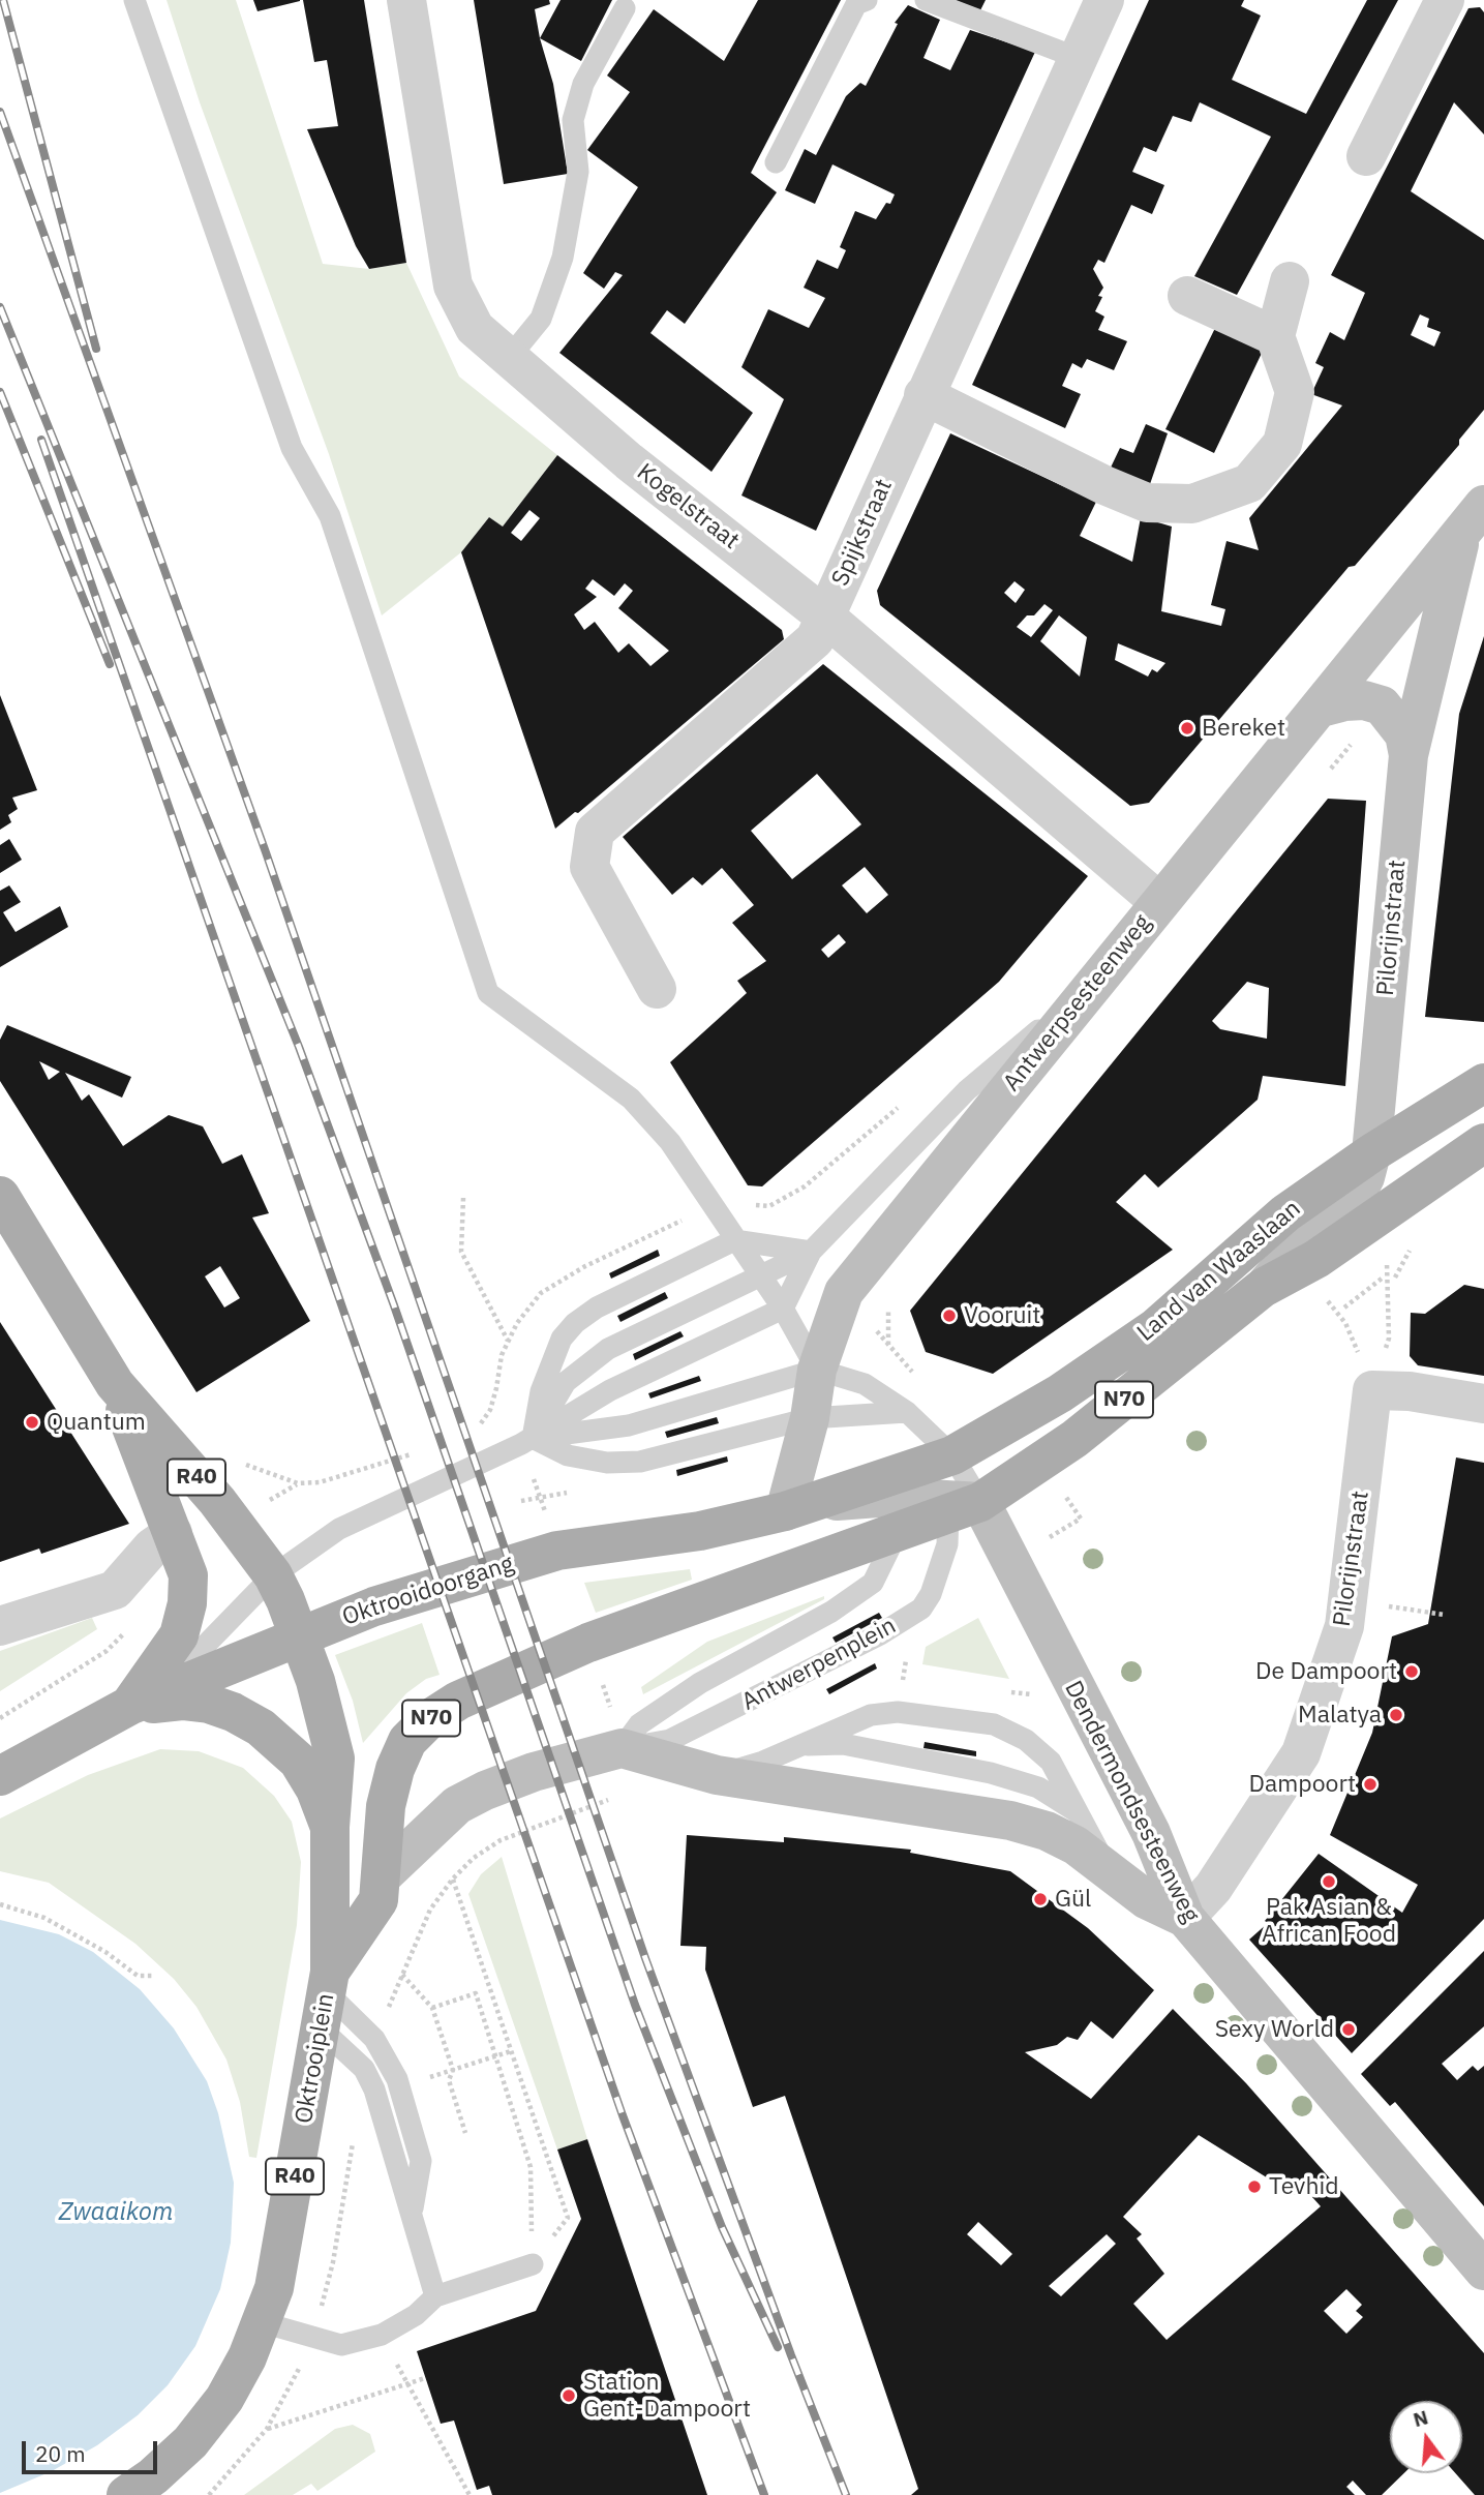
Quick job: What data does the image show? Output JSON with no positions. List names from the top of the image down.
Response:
{
  "streets": {
    "main road": [
      "Pilorijnstraat",
      "Antwerpsesteenweg",
      "Land van Waaslaan",
      "N70",
      "R40",
      "Oktrooidoorgang",
      "Dendermondsesteenweg",
      "Oktrooiplein"
    ],
    "street": ["Kogelstraat", "Spijkstraat"],
    "lane": ["Antwerpenplein"]
  },
  "crossings": [
    ["Kogelstraat", "Spijkstraat"],
    ["Kogelstraat", "Antwerpsesteenweg"],
    ["Pilorijnstraat", "Antwerpsesteenweg"],
    ["Pilorijnstraat", "Land van Waaslaan"],
    ["Pilorijnstraat", "Dendermondsesteenweg"],
    ["Land van Waaslaan", "N70"],
    ["Land van Waaslaan", "Antwerpenplein"],
    ["Land van Waaslaan", "Dendermondsesteenweg"],
    ["N70", "Oktrooidoorgang"],
    ["N70", "Antwerpenplein"],
    ["N70", "Dendermondsesteenweg"],
    ["N70", "Oktrooiplein"],
    ["R40", "Oktrooidoorgang"],
    ["R40", "Oktrooiplein"],
    ["Oktrooidoorgang", "Oktrooiplein"],
    ["Antwerpenplein", "Dendermondsesteenweg"]
  ],
  "water": ["Zwaaikom"],
  "places": [
    "Bereket",
    "Vooruit",
    "Quantum",
    "De Dampoort",
    "Malatya",
    "Dampoort",
    "Pak Asian & African Food",
    "Gül",
    "Sexy World",
    "Tevhid",
    "Station Gent-Dampoort"
  ],
  "scale_bar": "20 m",
  "north": "top"
}
